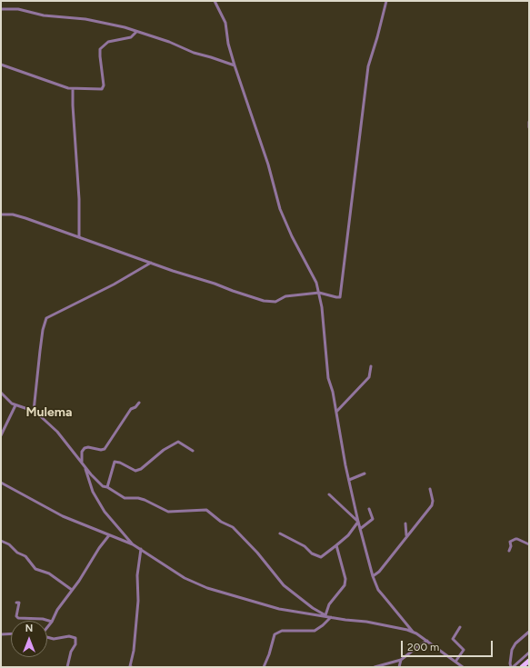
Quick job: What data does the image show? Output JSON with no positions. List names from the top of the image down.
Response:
{
  "districts": ["Mulema"],
  "scale_bar": "200 m",
  "north": "top"
}
